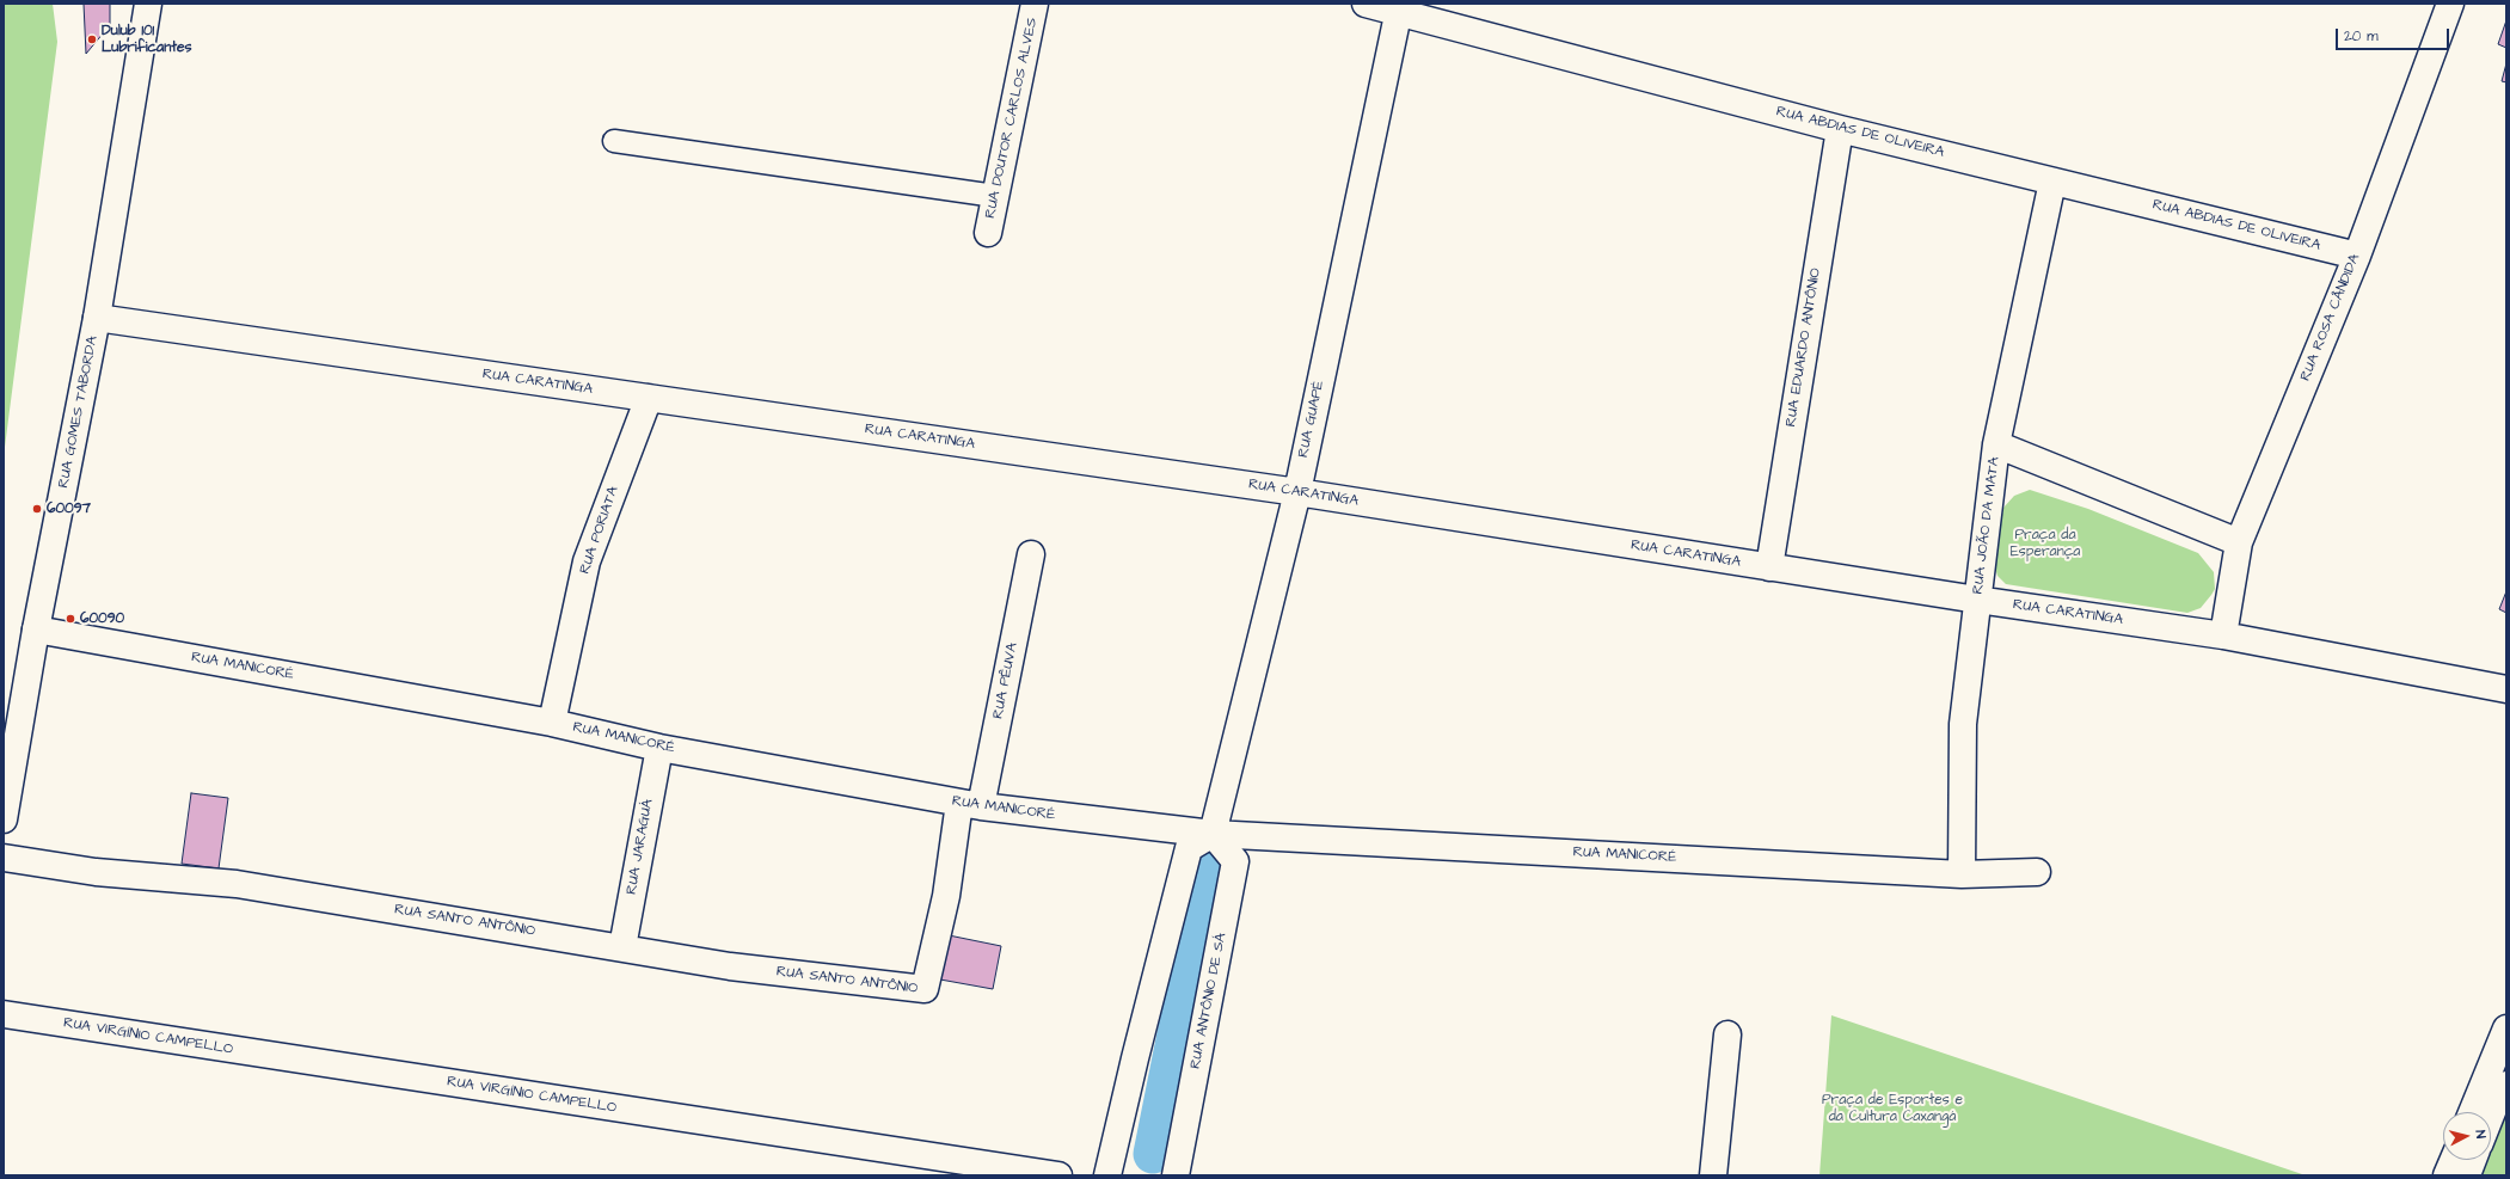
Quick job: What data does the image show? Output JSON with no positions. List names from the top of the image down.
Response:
{
  "streets": {
    "street": [
      "RUA DOUTOR CARLOS ALVES",
      "RUA ABDIAS DE OLIVEIRA",
      "RUA ROSA CÂNDIDA",
      "RUA EDUARDO ANTÔNIO",
      "RUA CARATINGA",
      "RUA GOMES TABORDA",
      "RUA GUAPÉ",
      "RUA JOÃO DA MATA",
      "RUA PORIATA",
      "RUA MANICORÉ",
      "RUA PÊUVA",
      "RUA JARAGUÁ",
      "RUA SANTO ANTÔNIO",
      "RUA ANTÔNIO DE SÁ",
      "RUA VIRGÍNIO CAMPELLO"
    ]
  },
  "crossings": [
    ["RUA ABDIAS DE OLIVEIRA", "RUA ROSA CÂNDIDA"],
    ["RUA ABDIAS DE OLIVEIRA", "RUA EDUARDO ANTÔNIO"],
    ["RUA ABDIAS DE OLIVEIRA", "RUA GUAPÉ"],
    ["RUA ABDIAS DE OLIVEIRA", "RUA JOÃO DA MATA"],
    ["RUA ROSA CÂNDIDA", "RUA CARATINGA"],
    ["RUA EDUARDO ANTÔNIO", "RUA CARATINGA"],
    ["RUA CARATINGA", "RUA GOMES TABORDA"],
    ["RUA CARATINGA", "RUA GUAPÉ"],
    ["RUA CARATINGA", "RUA JOÃO DA MATA"],
    ["RUA CARATINGA", "RUA PORIATA"],
    ["RUA GOMES TABORDA", "RUA MANICORÉ"],
    ["RUA GUAPÉ", "RUA MANICORÉ"],
    ["RUA GUAPÉ", "RUA ANTÔNIO DE SÁ"],
    ["RUA JOÃO DA MATA", "RUA MANICORÉ"],
    ["RUA PORIATA", "RUA MANICORÉ"],
    ["RUA MANICORÉ", "RUA PÊUVA"],
    ["RUA MANICORÉ", "RUA JARAGUÁ"],
    ["RUA MANICORÉ", "RUA ANTÔNIO DE SÁ"],
    ["RUA PÊUVA", "RUA SANTO ANTÔNIO"],
    ["RUA JARAGUÁ", "RUA SANTO ANTÔNIO"]
  ],
  "parks": ["Praça da Esperança", "Praça de Esportes e da Cultura Caxangá"],
  "places": ["Dulub 101 Lubrificantes", "60097", "60090"],
  "scale_bar": "20 m",
  "north": "right"
}
